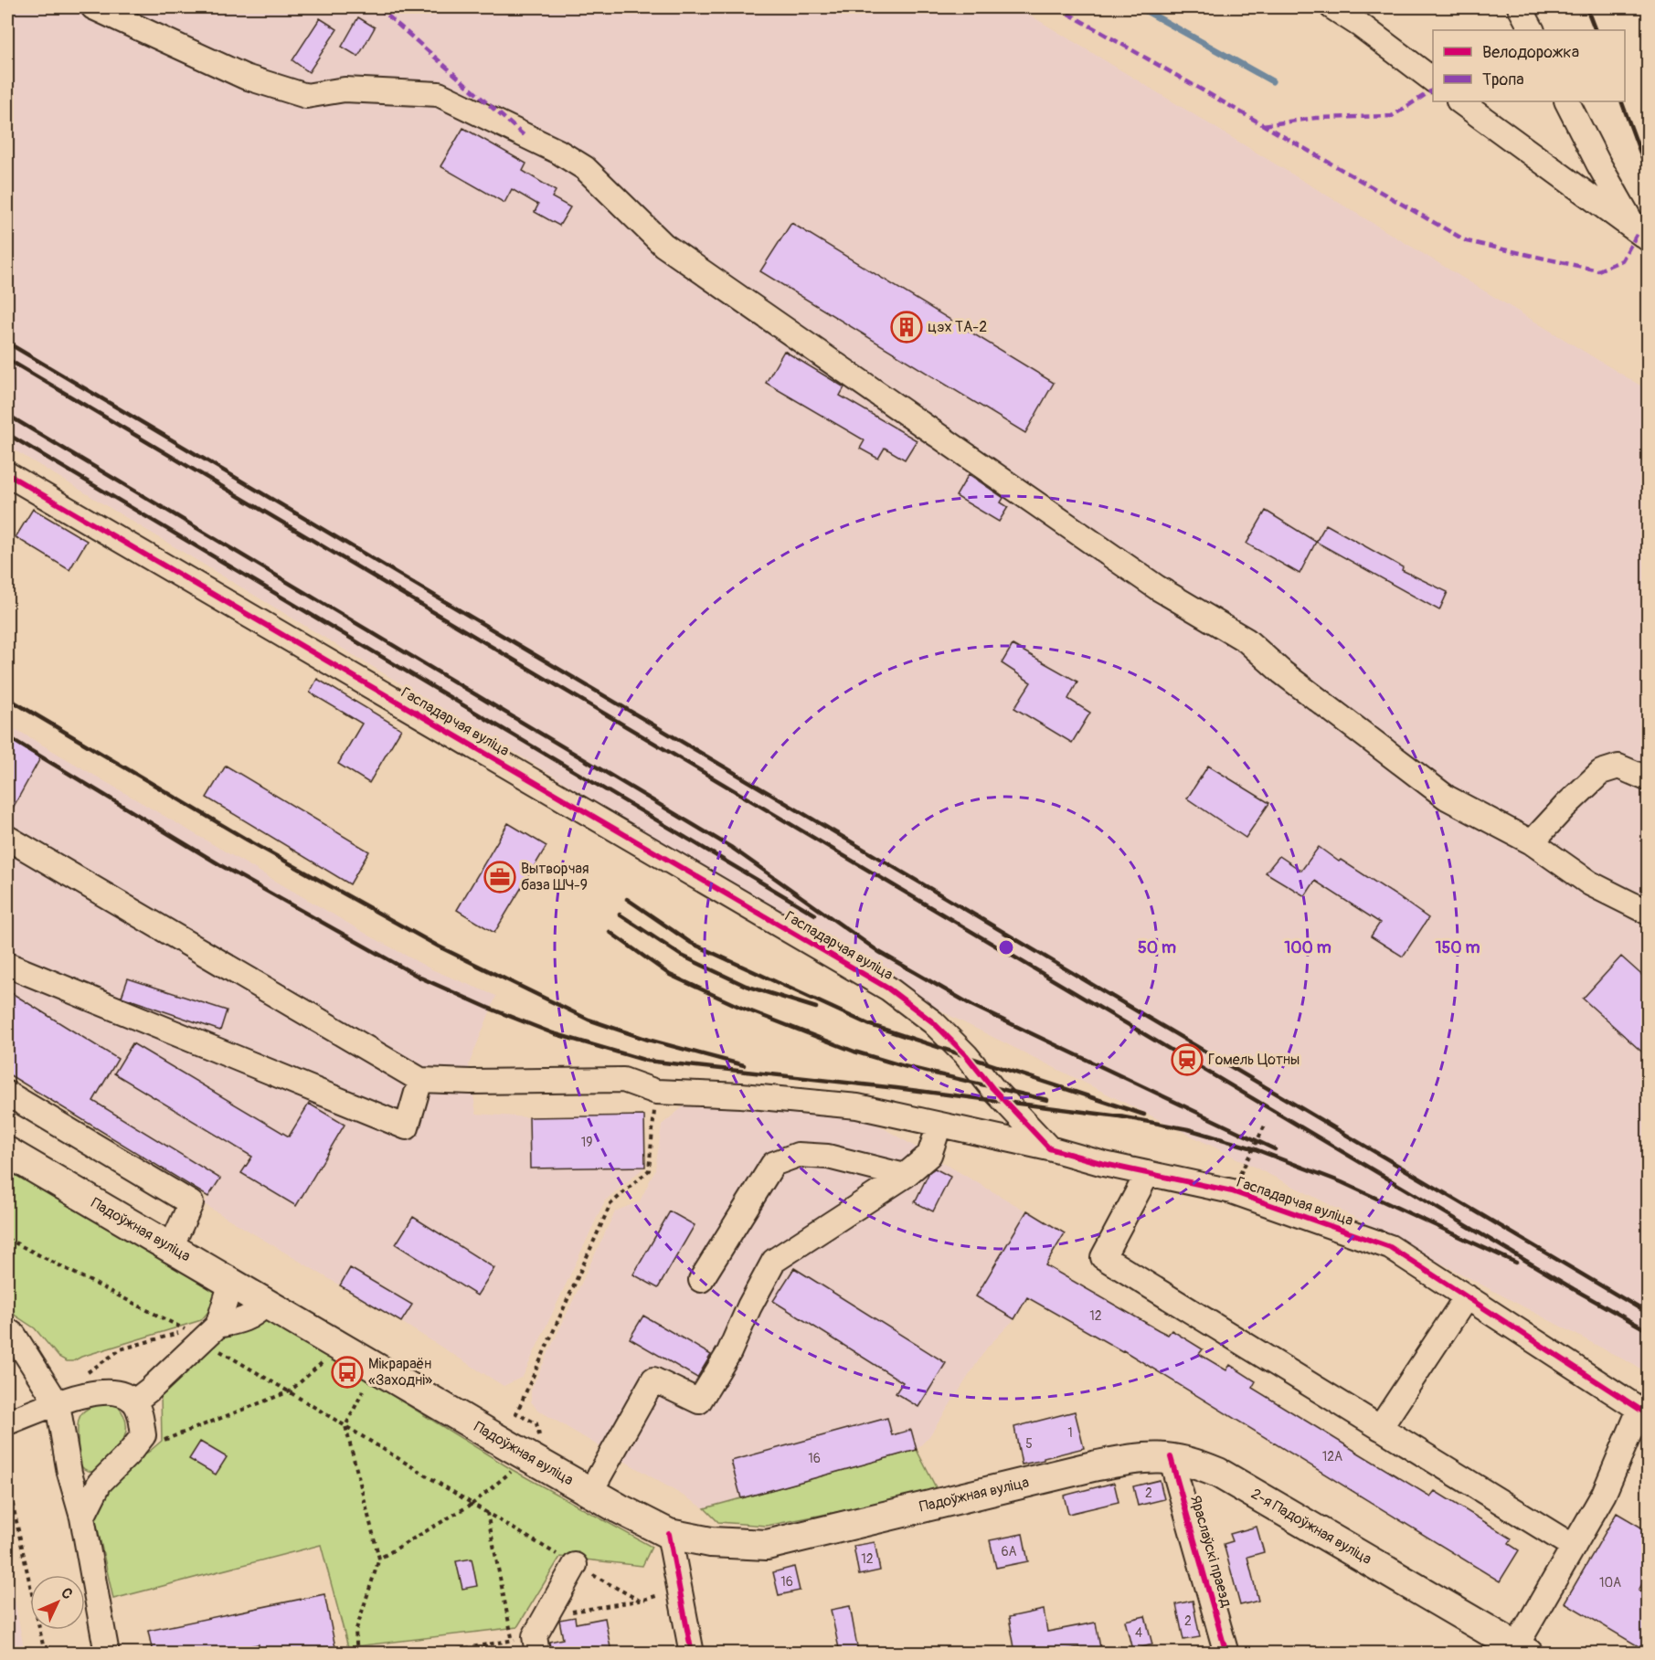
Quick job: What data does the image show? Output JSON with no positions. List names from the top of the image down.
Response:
{
  "streets": {
    "main road": ["Падоўжная вуліца", "2-я Падоўжная вуліца"],
    "street": ["Гаспадарчая вуліца", "Яраслаўскі праезд"]
  },
  "crossings": [
    ["Гаспадарчая вуліца", "2-я Падоўжная вуліца"],
    ["Падоўжная вуліца", "2-я Падоўжная вуліца"],
    ["2-я Падоўжная вуліца", "Яраслаўскі праезд"]
  ],
  "places": {
    "building": ["цэх ТА-2"],
    "office": ["Вытворчая база ШЧ-9"],
    "station": ["Гомель Цотны"],
    "bus stop": ["Мікрараён «Заходні»"]
  },
  "house_numbers": [
    "19",
    "12",
    "1",
    "5",
    "12А",
    "16",
    "2",
    "6А",
    "12",
    "16",
    "10А",
    "2",
    "4"
  ],
  "legend": ["Велодорожка", "Тропа"],
  "north": "top right",
  "rings": ["50 m", "100 m", "150 m"]
}
